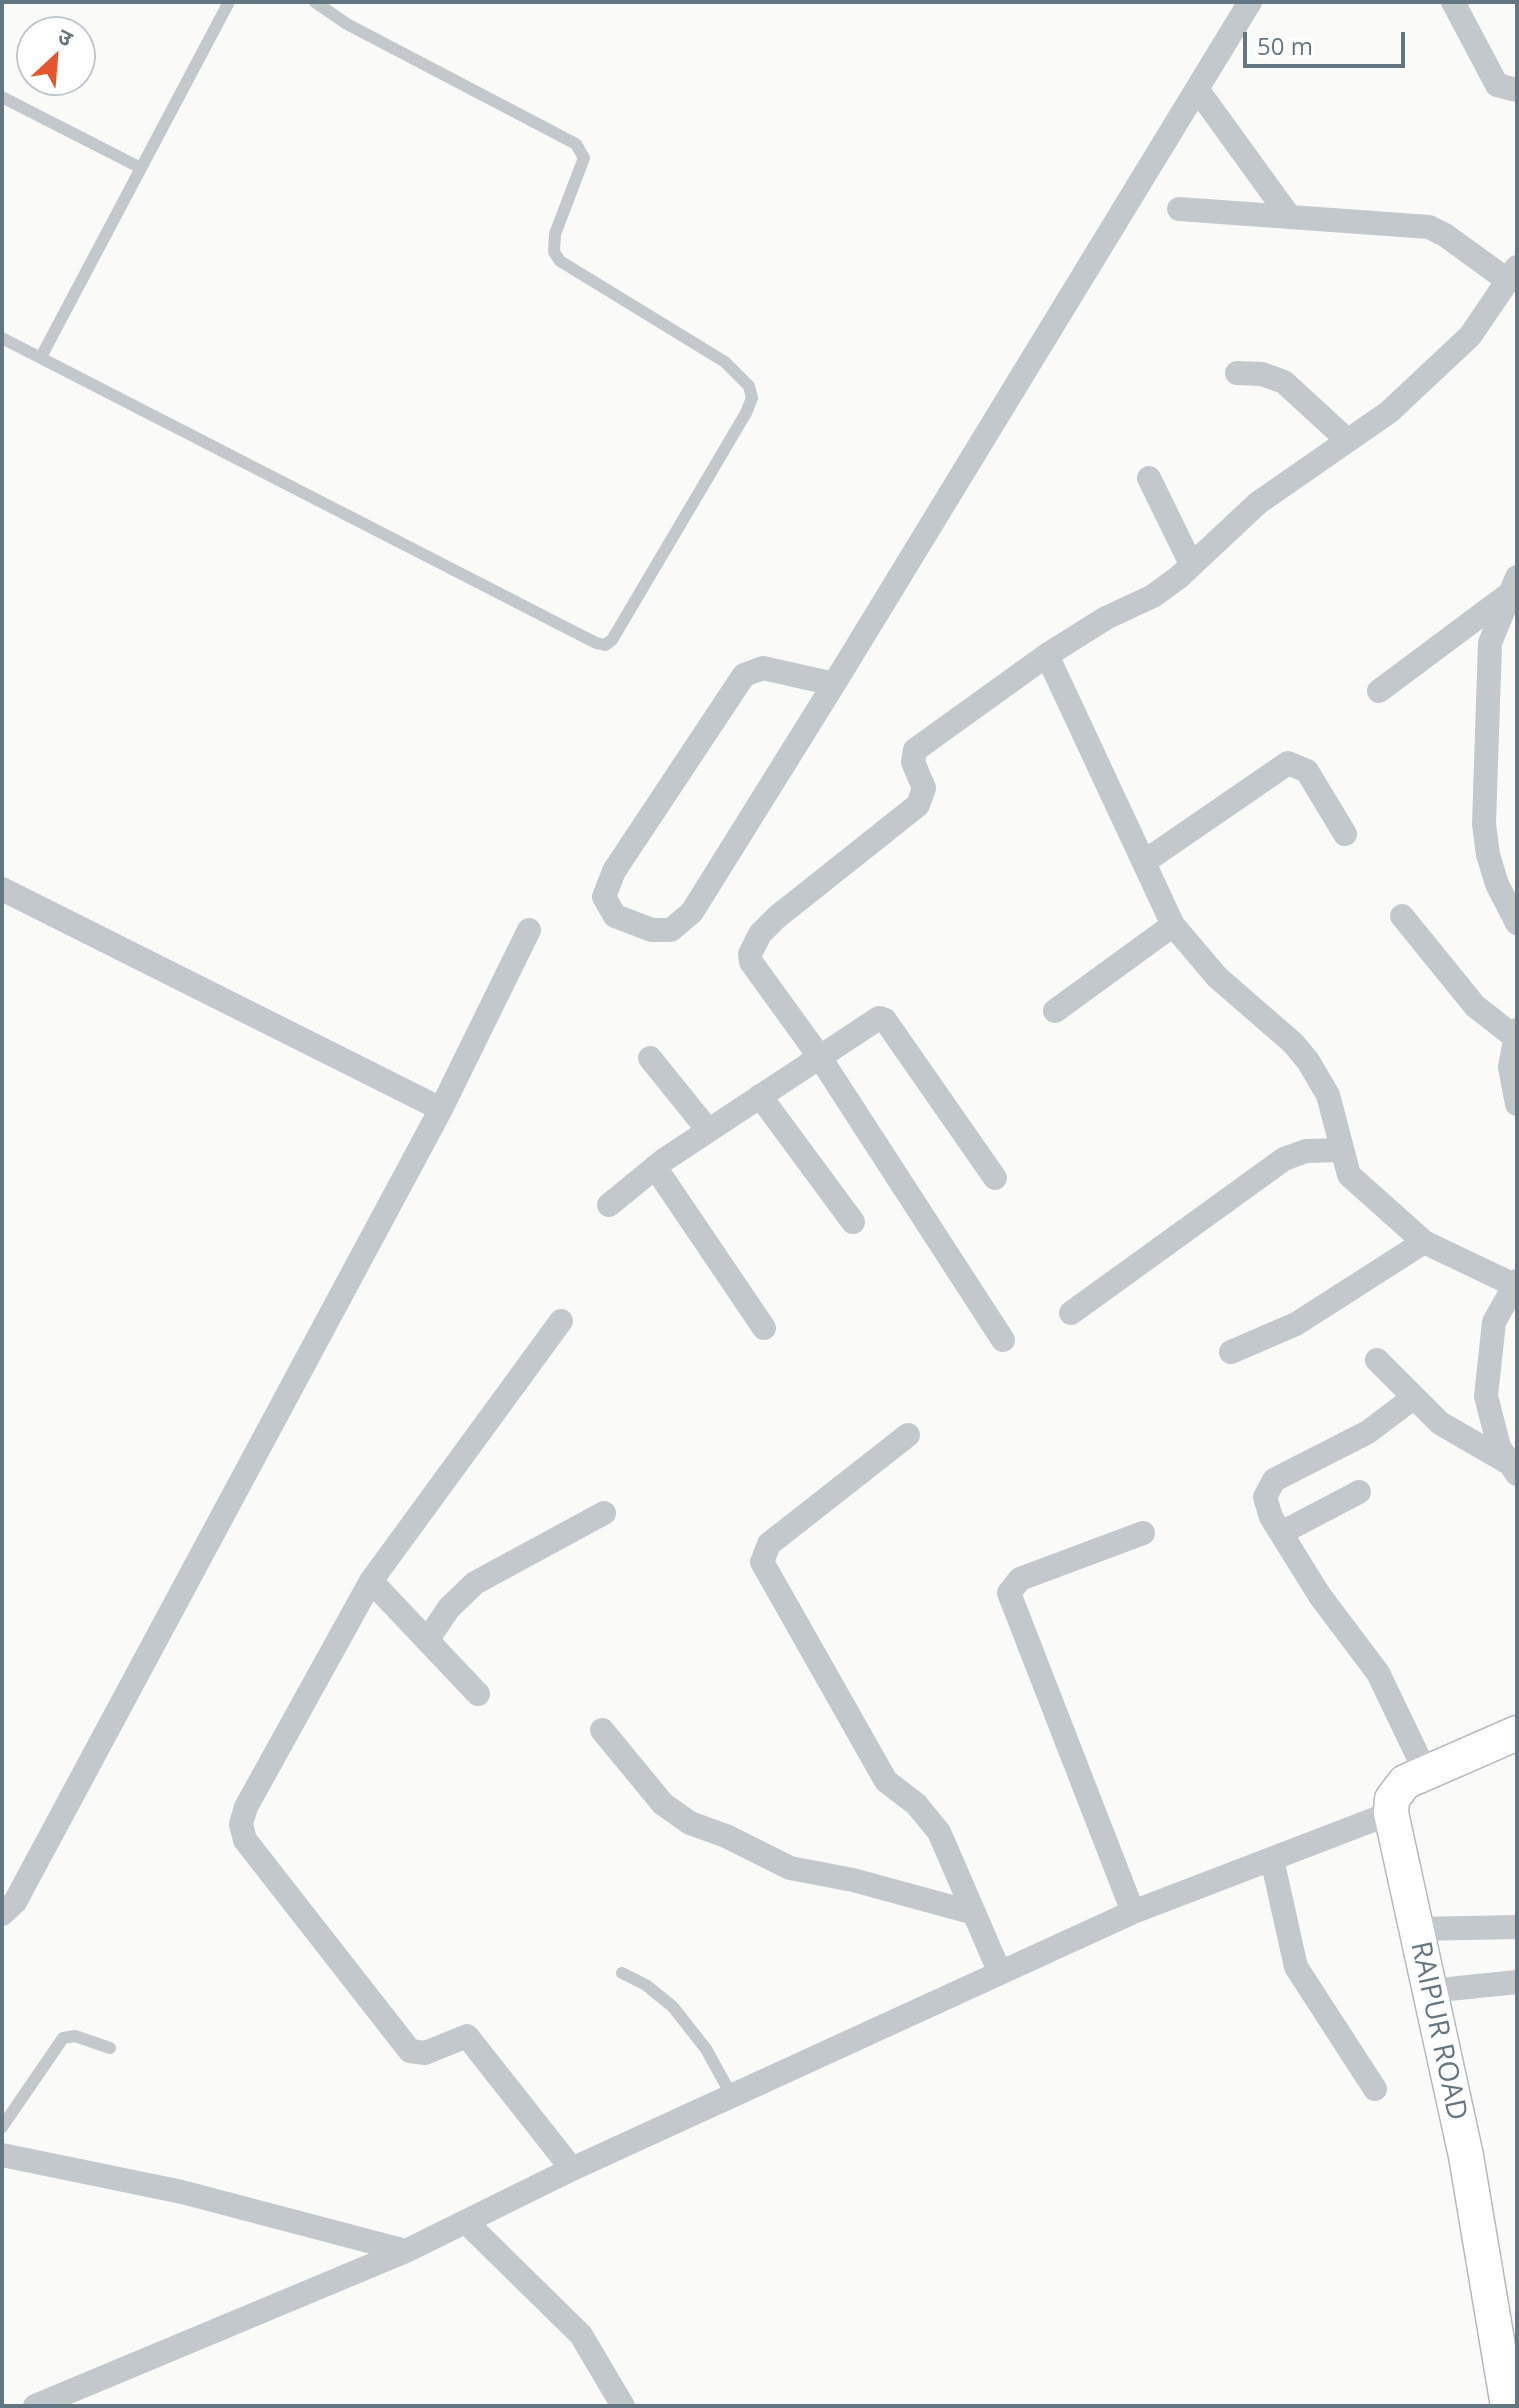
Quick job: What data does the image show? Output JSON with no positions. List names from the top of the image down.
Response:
{
  "streets": {
    "main road": ["RAIPUR ROAD"]
  },
  "scale_bar": "50 m",
  "north": "top right"
}
